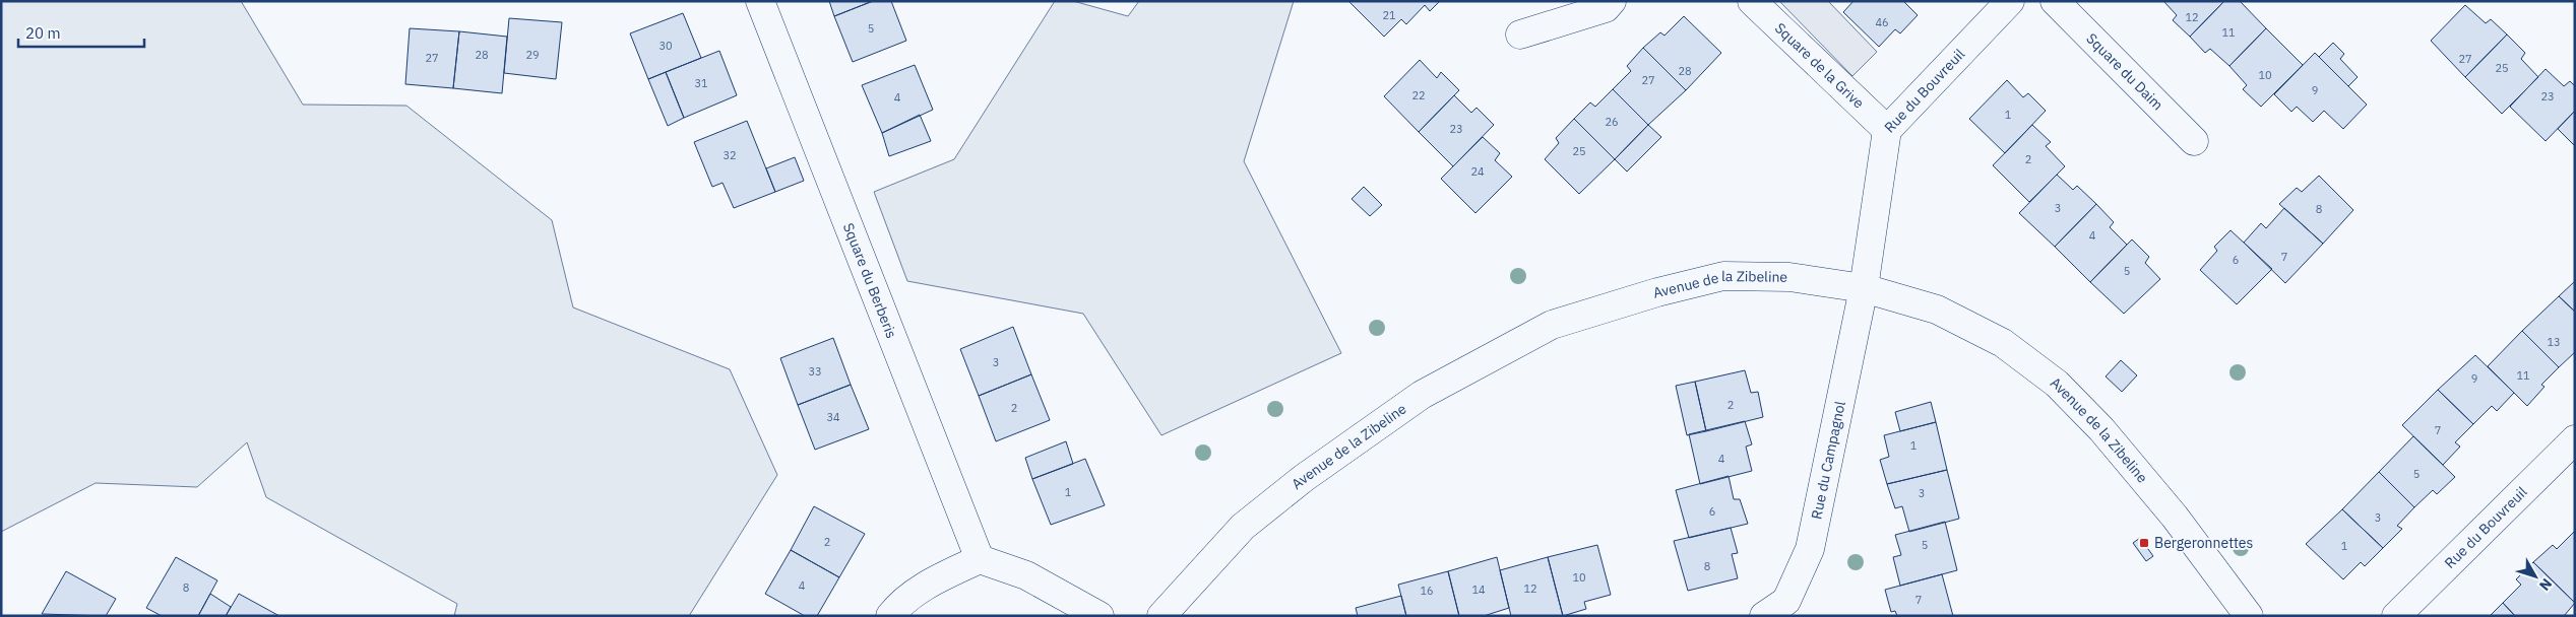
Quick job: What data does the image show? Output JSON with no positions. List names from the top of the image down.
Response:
{
  "streets": {
    "street": [
      "Square de la Grive",
      "Square du Daim",
      "Rue du Bouvreuil",
      "Square du Berberis",
      "Avenue de la Zibeline",
      "Rue du Campagnol"
    ]
  },
  "crossings": [
    ["Square de la Grive", "Rue du Bouvreuil"],
    ["Rue du Bouvreuil", "Avenue de la Zibeline"],
    ["Rue du Bouvreuil", "Rue du Campagnol"],
    ["Avenue de la Zibeline", "Rue du Campagnol"]
  ],
  "places": {
    "transit": ["Bergeronnettes"]
  },
  "house_numbers": [
    "21",
    "12",
    "46",
    "5",
    "11",
    "30",
    "28",
    "29",
    "27",
    "27",
    "25",
    "28",
    "10",
    "27",
    "31",
    "9",
    "22",
    "23",
    "4",
    "1",
    "26",
    "23",
    "25",
    "32",
    "2",
    "24",
    "3",
    "8",
    "4",
    "7",
    "6",
    "5",
    "13",
    "3",
    "33",
    "11",
    "9",
    "2",
    "2",
    "34",
    "7",
    "1",
    "4",
    "5",
    "1",
    "3",
    "6",
    "3",
    "2",
    "5",
    "1",
    "8",
    "10",
    "4",
    "8",
    "12",
    "14",
    "16",
    "7"
  ],
  "scale_bar": "20 m",
  "north": "bottom right"
}
